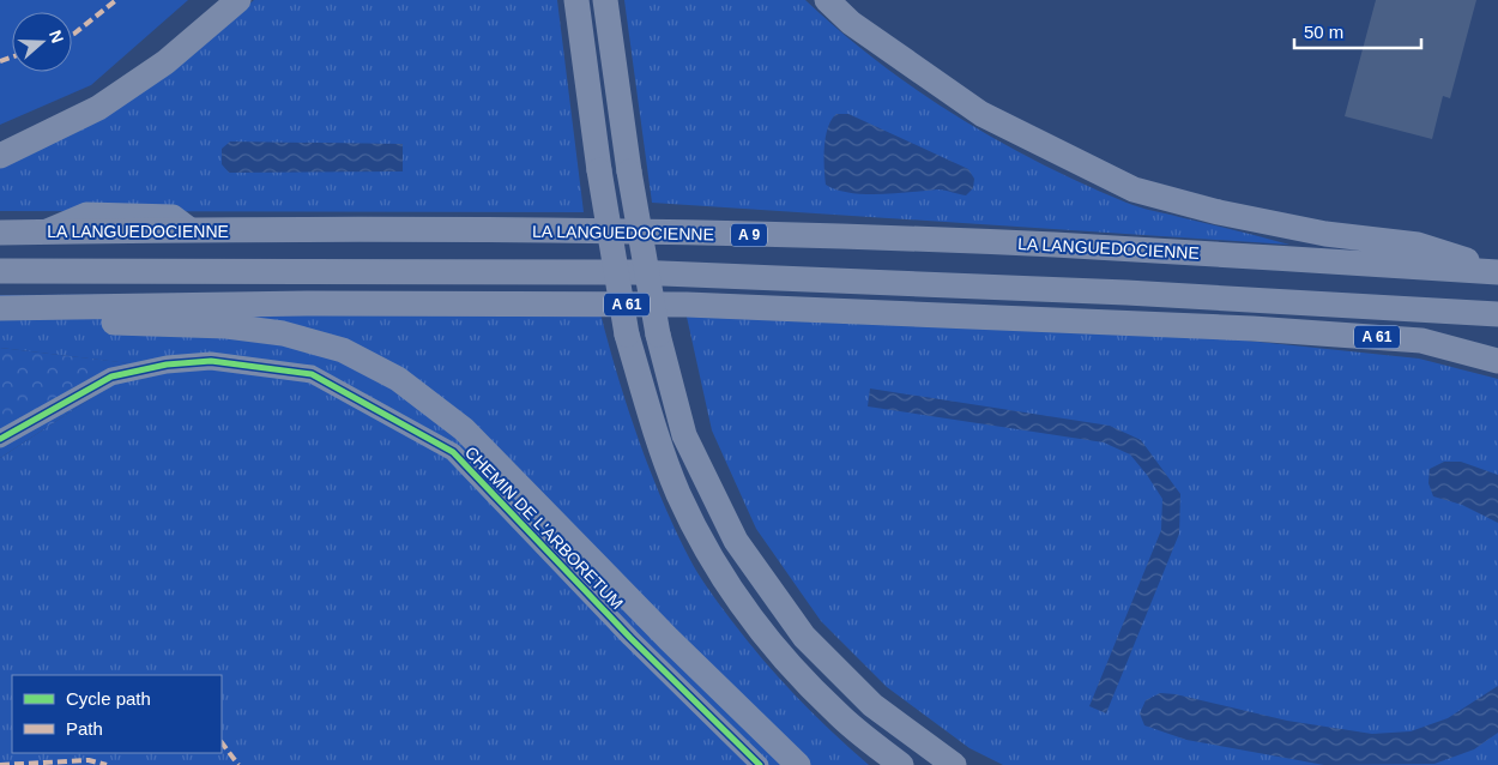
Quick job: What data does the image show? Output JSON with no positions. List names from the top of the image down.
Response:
{
  "streets": {
    "highway": ["LA LANGUEDOCIENNE", "A 9", "A 61"],
    "street": ["CHEMIN DE L'ARBORETUM"]
  },
  "legend": ["Cycle path", "Path"],
  "scale_bar": "50 m",
  "north": "right"
}
